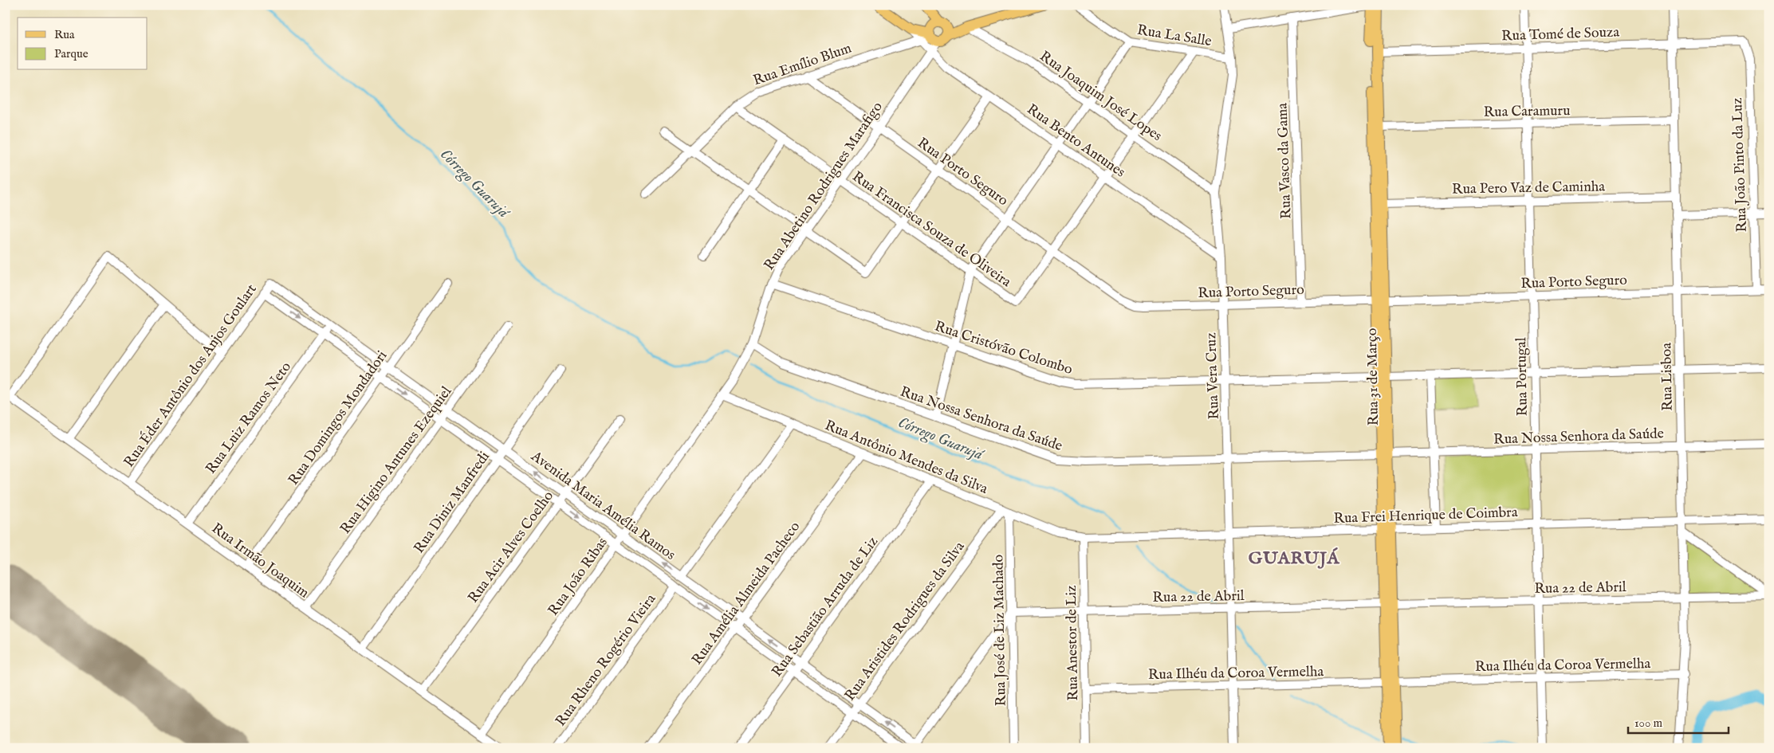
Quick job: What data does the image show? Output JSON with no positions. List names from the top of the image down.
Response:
{
  "streets": {
    "main road": ["Rua Emílio Blum", "Rua 31 de Março"],
    "street": [
      "Rua Tomé de Souza",
      "Rua La Salle",
      "Rua Joaquim José Lopes",
      "Rua Caramuru",
      "Rua Bento Antunes",
      "Rua Vasco da Gama",
      "Rua João Pinto da Luz",
      "Rua Porto Seguro",
      "Rua Abetino Rodrigues Marafigo",
      "Rua Pero Vaz de Caminha",
      "Rua Francisca Souza de Oliveira",
      "Rua Cristóvão Colombo",
      "Rua Éder Antônio dos Anjos Goulart",
      "Rua Vera Cruz",
      "Rua Portugal",
      "Rua Lisboa",
      "Rua Luiz Ramos Neto",
      "Rua Domingos Mondadori",
      "Rua Nossa Senhora da Saúde",
      "Rua Antônio Mendes da Silva",
      "Rua Higino Antunes Ezequiel",
      "Rua Diniz Manfredi",
      "Avenida Maria Amélia Ramos",
      "Rua Frei Henrique de Coimbra",
      "Rua Acir Alves Coelho",
      "Rua Irmão Joaquim",
      "Rua João Ribas",
      "Rua 22 de Abril",
      "Rua Amélia Almeida Pacheco",
      "Rua Sebastião Arruda de Liz",
      "Rua Aristides Rodrigues da Silva",
      "Rua José de Liz Machado",
      "Rua Anestor de Liz",
      "Rua Rheno Rogério Vieira",
      "Rua Ilhéu da Coroa Vermelha"
    ]
  },
  "crossings": [
    ["Rua Tomé de Souza", "Rua João Pinto da Luz"],
    ["Rua Tomé de Souza", "Rua 31 de Março"],
    ["Rua Tomé de Souza", "Rua Portugal"],
    ["Rua Tomé de Souza", "Rua Lisboa"],
    ["Rua La Salle", "Rua Vera Cruz"],
    ["Rua Emílio Blum", "Rua Joaquim José Lopes"],
    ["Rua Emílio Blum", "Rua Bento Antunes"],
    ["Rua Emílio Blum", "Rua Porto Seguro"],
    ["Rua Emílio Blum", "Rua Abetino Rodrigues Marafigo"],
    ["Rua Emílio Blum", "Rua Francisca Souza de Oliveira"],
    ["Rua Joaquim José Lopes", "Rua Vera Cruz"],
    ["Rua Caramuru", "Rua 31 de Março"],
    ["Rua Caramuru", "Rua Portugal"],
    ["Rua Caramuru", "Rua Lisboa"],
    ["Rua Bento Antunes", "Rua Abetino Rodrigues Marafigo"],
    ["Rua Bento Antunes", "Rua Vera Cruz"],
    ["Rua Vasco da Gama", "Rua Porto Seguro"],
    ["Rua João Pinto da Luz", "Rua Porto Seguro"],
    ["Rua Porto Seguro", "Rua Abetino Rodrigues Marafigo"],
    ["Rua Porto Seguro", "Rua Francisca Souza de Oliveira"],
    ["Rua Porto Seguro", "Rua Vera Cruz"],
    ["Rua Porto Seguro", "Rua 31 de Março"],
    ["Rua Porto Seguro", "Rua Portugal"],
    ["Rua Porto Seguro", "Rua Lisboa"],
    ["Rua Abetino Rodrigues Marafigo", "Rua Francisca Souza de Oliveira"],
    ["Rua Abetino Rodrigues Marafigo", "Rua Cristóvão Colombo"],
    ["Rua Abetino Rodrigues Marafigo", "Rua Nossa Senhora da Saúde"],
    ["Rua Abetino Rodrigues Marafigo", "Rua Antônio Mendes da Silva"],
    ["Rua Abetino Rodrigues Marafigo", "Rua João Ribas"],
    ["Rua Pero Vaz de Caminha", "Rua 31 de Março"],
    ["Rua Pero Vaz de Caminha", "Rua Portugal"],
    ["Rua Pero Vaz de Caminha", "Rua Lisboa"],
    ["Rua Cristóvão Colombo", "Rua Vera Cruz"],
    ["Rua Cristóvão Colombo", "Rua 31 de Março"],
    ["Rua Cristóvão Colombo", "Rua Portugal"],
    ["Rua Cristóvão Colombo", "Rua Lisboa"],
    ["Rua Éder Antônio dos Anjos Goulart", "Avenida Maria Amélia Ramos"],
    ["Rua Éder Antônio dos Anjos Goulart", "Rua Irmão Joaquim"],
    ["Rua Vera Cruz", "Rua Nossa Senhora da Saúde"],
    ["Rua Vera Cruz", "Rua Frei Henrique de Coimbra"],
    ["Rua Vera Cruz", "Rua 22 de Abril"],
    ["Rua Vera Cruz", "Rua Ilhéu da Coroa Vermelha"],
    ["Rua 31 de Março", "Rua Nossa Senhora da Saúde"],
    ["Rua 31 de Março", "Rua Frei Henrique de Coimbra"],
    ["Rua 31 de Março", "Rua 22 de Abril"],
    ["Rua 31 de Março", "Rua Ilhéu da Coroa Vermelha"],
    ["Rua Portugal", "Rua Nossa Senhora da Saúde"],
    ["Rua Portugal", "Rua Frei Henrique de Coimbra"],
    ["Rua Portugal", "Rua 22 de Abril"],
    ["Rua Portugal", "Rua Ilhéu da Coroa Vermelha"],
    ["Rua Lisboa", "Rua Nossa Senhora da Saúde"],
    ["Rua Lisboa", "Rua Frei Henrique de Coimbra"],
    ["Rua Lisboa", "Rua 22 de Abril"],
    ["Rua Lisboa", "Rua Ilhéu da Coroa Vermelha"],
    ["Rua Luiz Ramos Neto", "Avenida Maria Amélia Ramos"],
    ["Rua Luiz Ramos Neto", "Rua Irmão Joaquim"],
    ["Rua Domingos Mondadori", "Avenida Maria Amélia Ramos"],
    ["Rua Domingos Mondadori", "Rua Irmão Joaquim"],
    ["Rua Antônio Mendes da Silva", "Rua Frei Henrique de Coimbra"],
    ["Rua Antônio Mendes da Silva", "Rua João Ribas"],
    ["Rua Antônio Mendes da Silva", "Rua Amélia Almeida Pacheco"],
    ["Rua Antônio Mendes da Silva", "Rua Sebastião Arruda de Liz"],
    ["Rua Antônio Mendes da Silva", "Rua Aristides Rodrigues da Silva"],
    ["Rua Antônio Mendes da Silva", "Rua José de Liz Machado"],
    ["Rua Antônio Mendes da Silva", "Rua Anestor de Liz"],
    ["Rua Higino Antunes Ezequiel", "Avenida Maria Amélia Ramos"],
    ["Rua Higino Antunes Ezequiel", "Rua Irmão Joaquim"],
    ["Rua Diniz Manfredi", "Avenida Maria Amélia Ramos"],
    ["Rua Diniz Manfredi", "Rua Irmão Joaquim"],
    ["Avenida Maria Amélia Ramos", "Rua Acir Alves Coelho"],
    ["Avenida Maria Amélia Ramos", "Rua João Ribas"],
    ["Avenida Maria Amélia Ramos", "Rua Amélia Almeida Pacheco"],
    ["Avenida Maria Amélia Ramos", "Rua Sebastião Arruda de Liz"],
    ["Avenida Maria Amélia Ramos", "Rua Aristides Rodrigues da Silva"],
    ["Avenida Maria Amélia Ramos", "Rua Rheno Rogério Vieira"],
    ["Rua Frei Henrique de Coimbra", "Rua Anestor de Liz"],
    ["Rua Acir Alves Coelho", "Rua Irmão Joaquim"],
    ["Rua Irmão Joaquim", "Rua João Ribas"],
    ["Rua 22 de Abril", "Rua José de Liz Machado"],
    ["Rua 22 de Abril", "Rua Anestor de Liz"],
    ["Rua Aristides Rodrigues da Silva", "Rua José de Liz Machado"],
    ["Rua Anestor de Liz", "Rua Ilhéu da Coroa Vermelha"]
  ],
  "districts": ["GUARUJÁ"],
  "water": ["Córrego Guarujá"],
  "legend": ["Rua", "Parque"],
  "scale_bar": "100 m"
}
